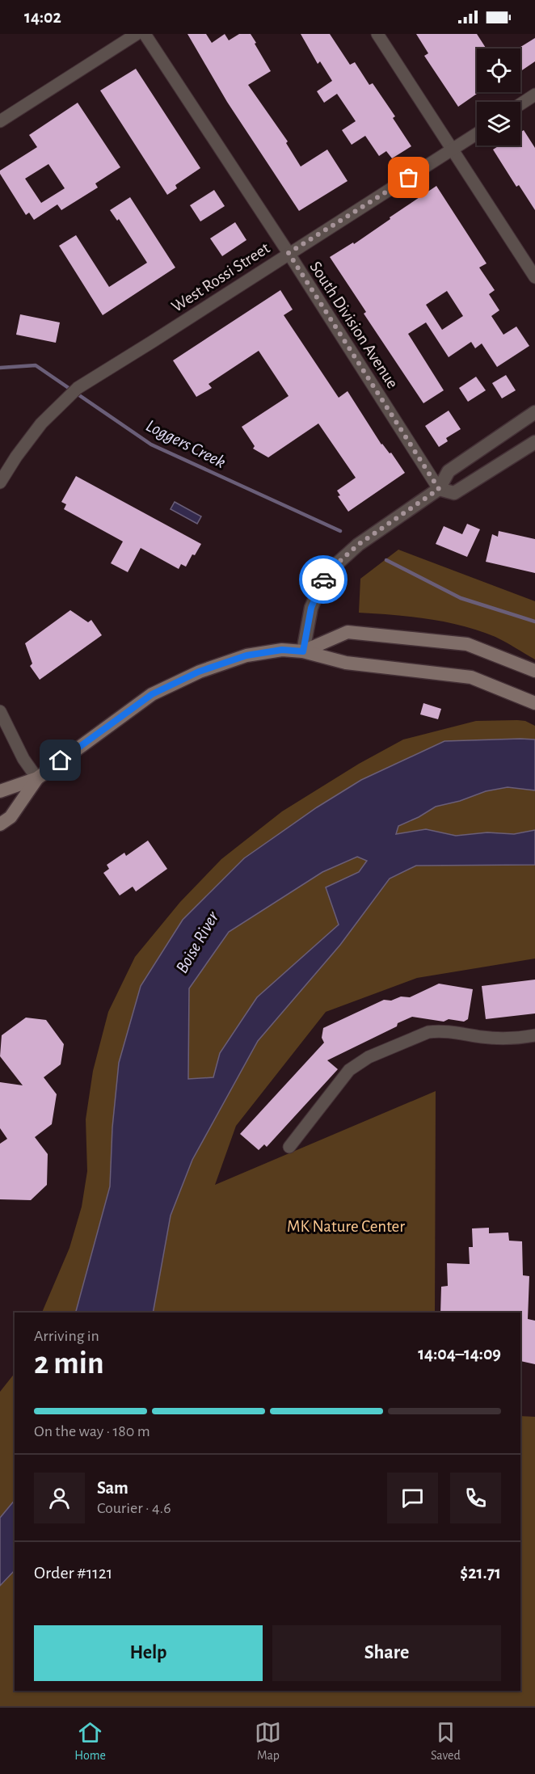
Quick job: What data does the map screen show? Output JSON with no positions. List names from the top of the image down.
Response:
{
  "streets": {
    "street": ["West Rossi Street", "South Division Avenue"]
  },
  "crossings": [
    ["West Rossi Street", "South Division Avenue"]
  ],
  "water": ["Loggers Creek", "Boise River"],
  "parks": ["MK Nature Center"],
  "page": {
    "status": "14:02",
    "heading": ["2 min", "Arriving in", "14:04–14:09"],
    "panel": [
      "Sam",
      "Courier · 4.6",
      "Order #1121",
      "$21.71"
    ],
    "bar": "On the way · 180 m",
    "buttons": ["Help", "Share"],
    "tabs": ["Home", "Map", "Saved"]
  }
}
